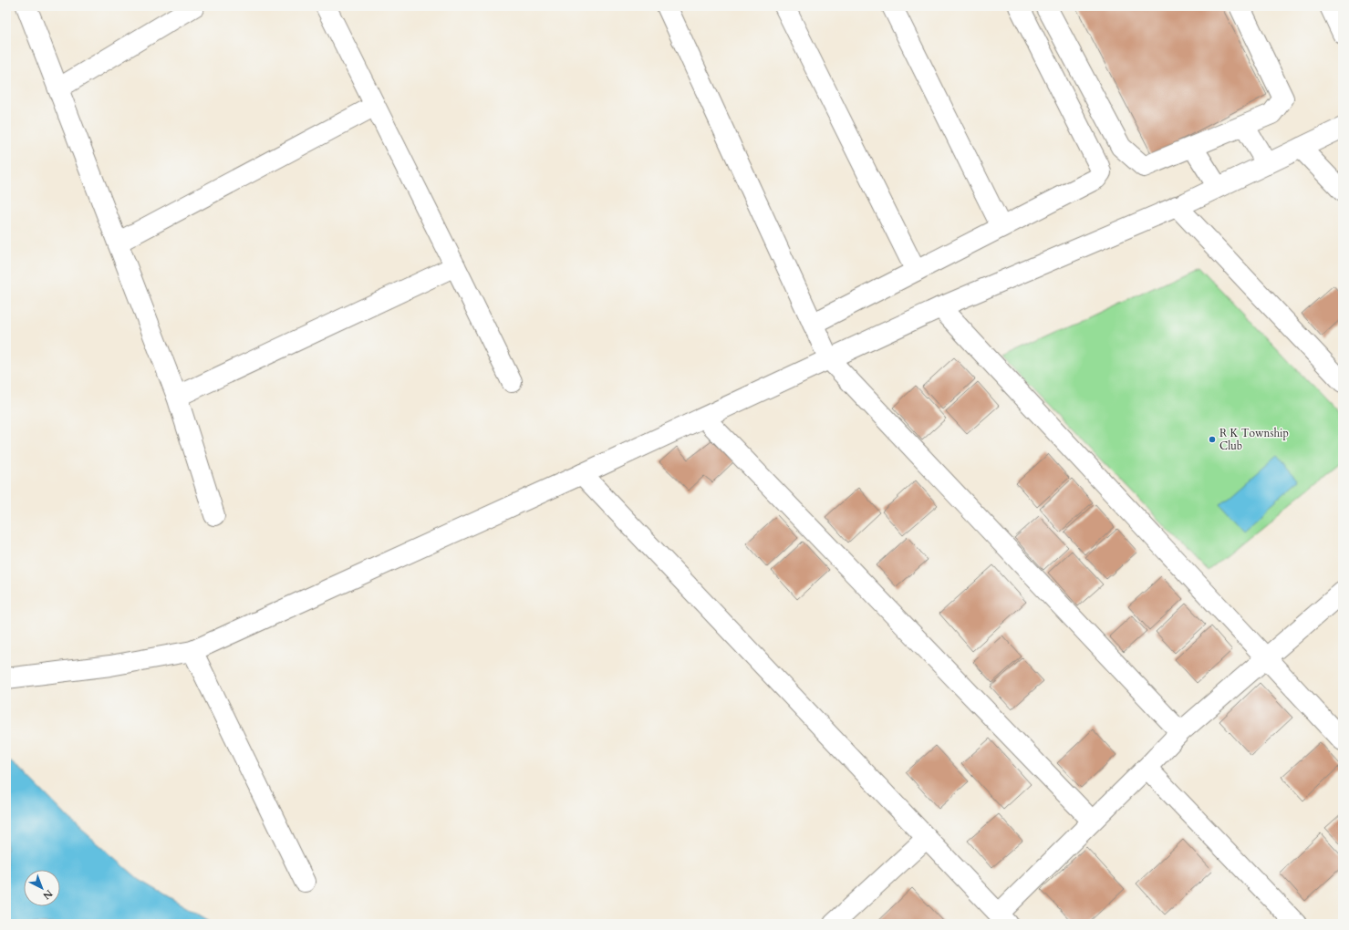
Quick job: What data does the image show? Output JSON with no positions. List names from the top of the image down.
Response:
{
  "places": ["R K Township Club"],
  "north": "bottom right"
}
